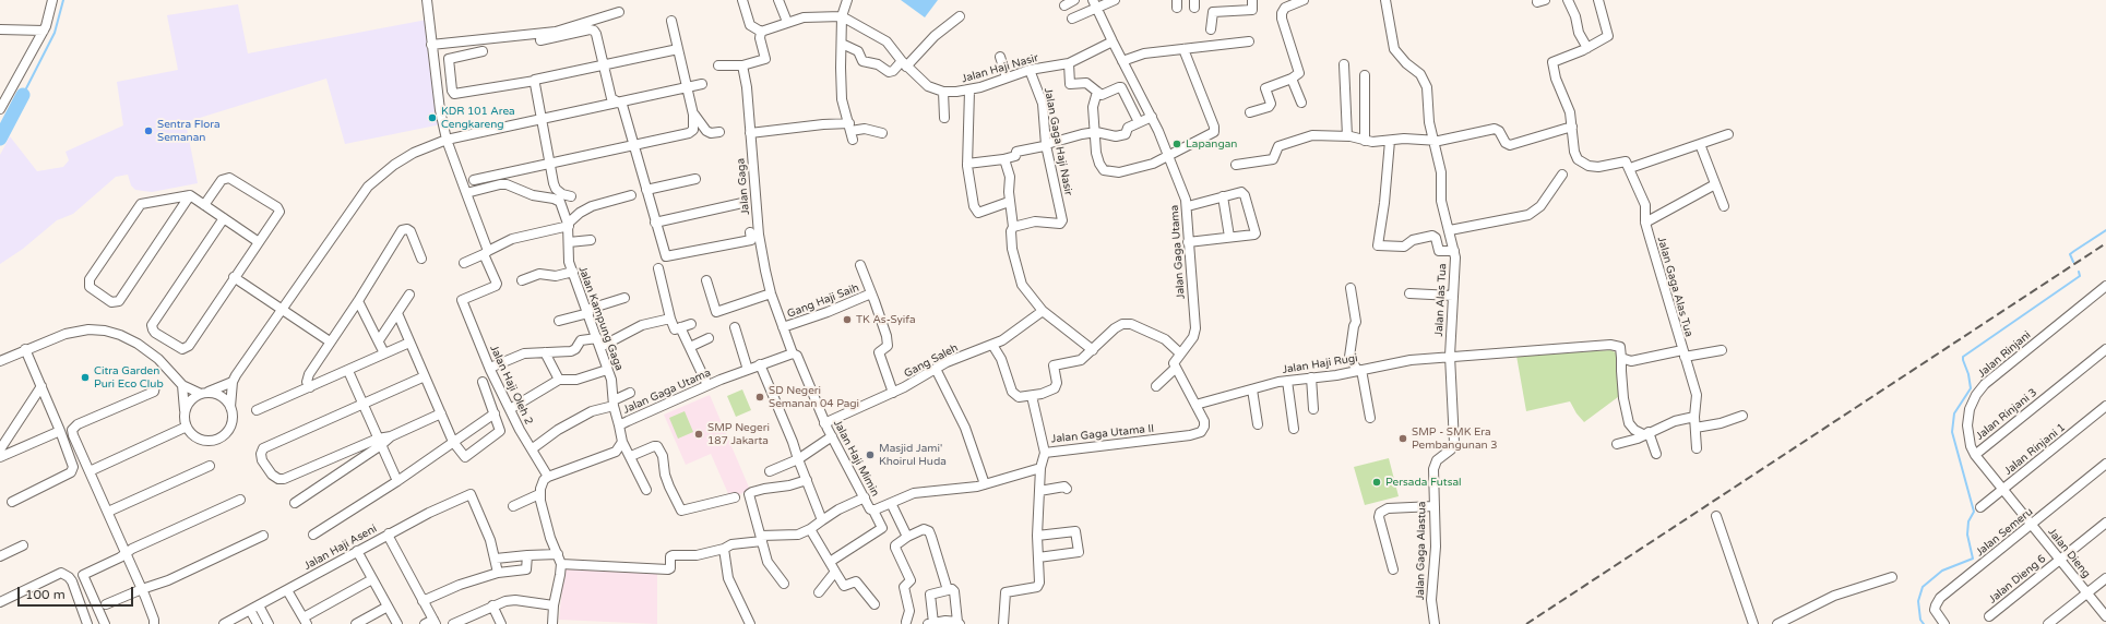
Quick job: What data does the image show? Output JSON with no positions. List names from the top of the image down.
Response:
{
  "streets": {
    "street": [
      "Jalan Haji Nasir",
      "Jalan Gaga Haji Nasir",
      "Jalan Gaga",
      "Jalan Gaga Utama",
      "Jalan Gaga Alas Tua",
      "Jalan Alas Tua",
      "Gang Haji Saih",
      "Jalan Kampung Gaga",
      "Jalan Rinjani",
      "Gang Saleh",
      "Jalan Haji Rugi",
      "Jalan Haji Oleh 2",
      "Jalan Rinjani 3",
      "Jalan Gaga Utama II",
      "Jalan Rinjani 1",
      "Jalan Haji Mimin",
      "Jalan Semeru",
      "Jalan Haji Aseni",
      "Jalan Gaga Alastua",
      "Jalan Dieng",
      "Jalan Dieng 6"
    ]
  },
  "crossings": [
    ["Jalan Haji Nasir", "Jalan Gaga Haji Nasir"],
    ["Jalan Haji Nasir", "Jalan Gaga Utama"],
    ["Jalan Gaga", "Jalan Gaga Utama"],
    ["Jalan Gaga", "Gang Haji Saih"],
    ["Jalan Gaga", "Jalan Haji Mimin"],
    ["Jalan Gaga Utama", "Jalan Kampung Gaga"],
    ["Jalan Gaga Utama", "Jalan Haji Mimin"],
    ["Jalan Alas Tua", "Jalan Haji Rugi"],
    ["Jalan Alas Tua", "Jalan Gaga Alastua"],
    ["Gang Haji Saih", "Gang Saleh"],
    ["Jalan Rinjani", "Jalan Rinjani 3"],
    ["Jalan Rinjani", "Jalan Rinjani 1"],
    ["Jalan Rinjani", "Jalan Semeru"],
    ["Jalan Rinjani", "Jalan Dieng"],
    ["Gang Saleh", "Jalan Haji Mimin"],
    ["Jalan Haji Rugi", "Jalan Gaga Utama II"],
    ["Jalan Haji Rugi", "Jalan Gaga Alastua"],
    ["Jalan Gaga Utama II", "Jalan Haji Mimin"],
    ["Jalan Semeru", "Jalan Dieng"],
    ["Jalan Dieng", "Jalan Dieng 6"]
  ],
  "places": [
    "KDR 101 Area Cengkareng",
    "Sentra Flora Semanan",
    "Lapangan",
    "TK As-Syifa",
    "Citra Garden Puri Eco Club",
    "SD Negeri Semanan 04 Pagi",
    "SMP Negeri 187 Jakarta",
    "SMP - SMK Era Pembangunan 3",
    "Masjid Jami' Khoirul Huda",
    "Persada Futsal"
  ],
  "scale_bar": "100 m"
}
